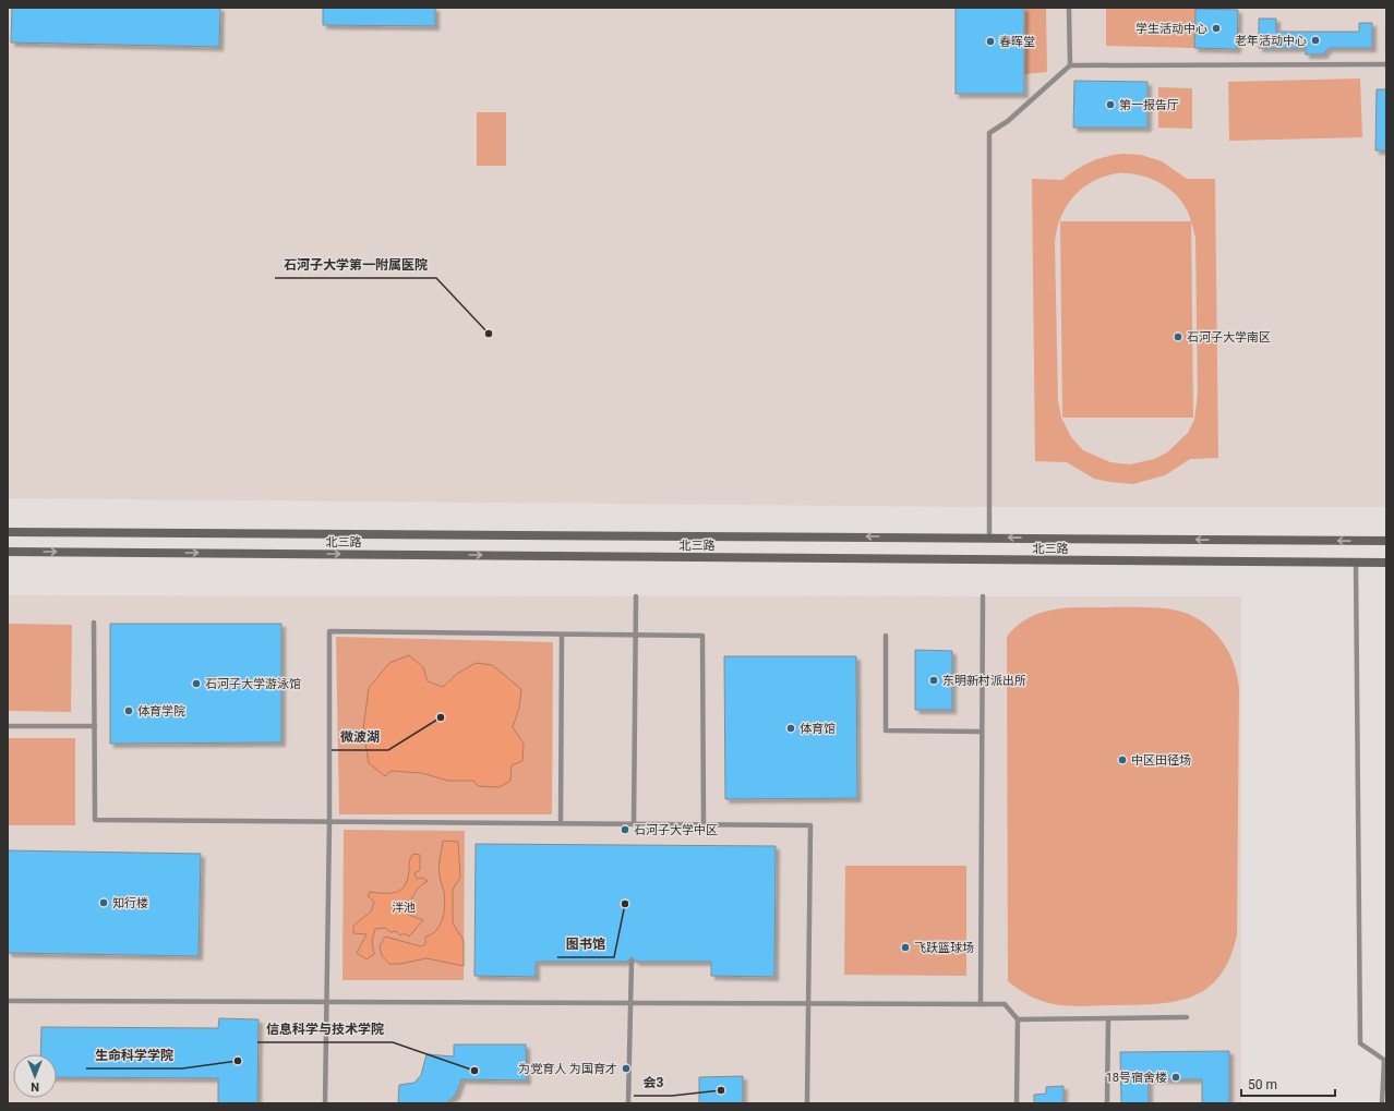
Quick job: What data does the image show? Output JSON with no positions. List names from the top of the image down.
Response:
{
  "streets": {
    "main road": ["北三路"]
  },
  "parks": ["泮池"],
  "places": [
    "学生活动中心",
    "老年活动中心",
    "春晖堂",
    "第一报告厅",
    "石河子大学第一附属医院",
    "石河子大学南区",
    "东明新村派出所",
    "石河子大学游泳馆",
    "体育学院",
    "微波湖",
    "体育馆",
    "中区田径场",
    "石河子大学中区",
    "知行楼",
    "图书馆",
    "飞跃篮球场",
    "生命科学学院",
    "为党育人 为国育才",
    "信息科学与技术学院",
    "18号宿舍楼",
    "会3"
  ],
  "scale_bar": "50 m",
  "north": "bottom"
}
